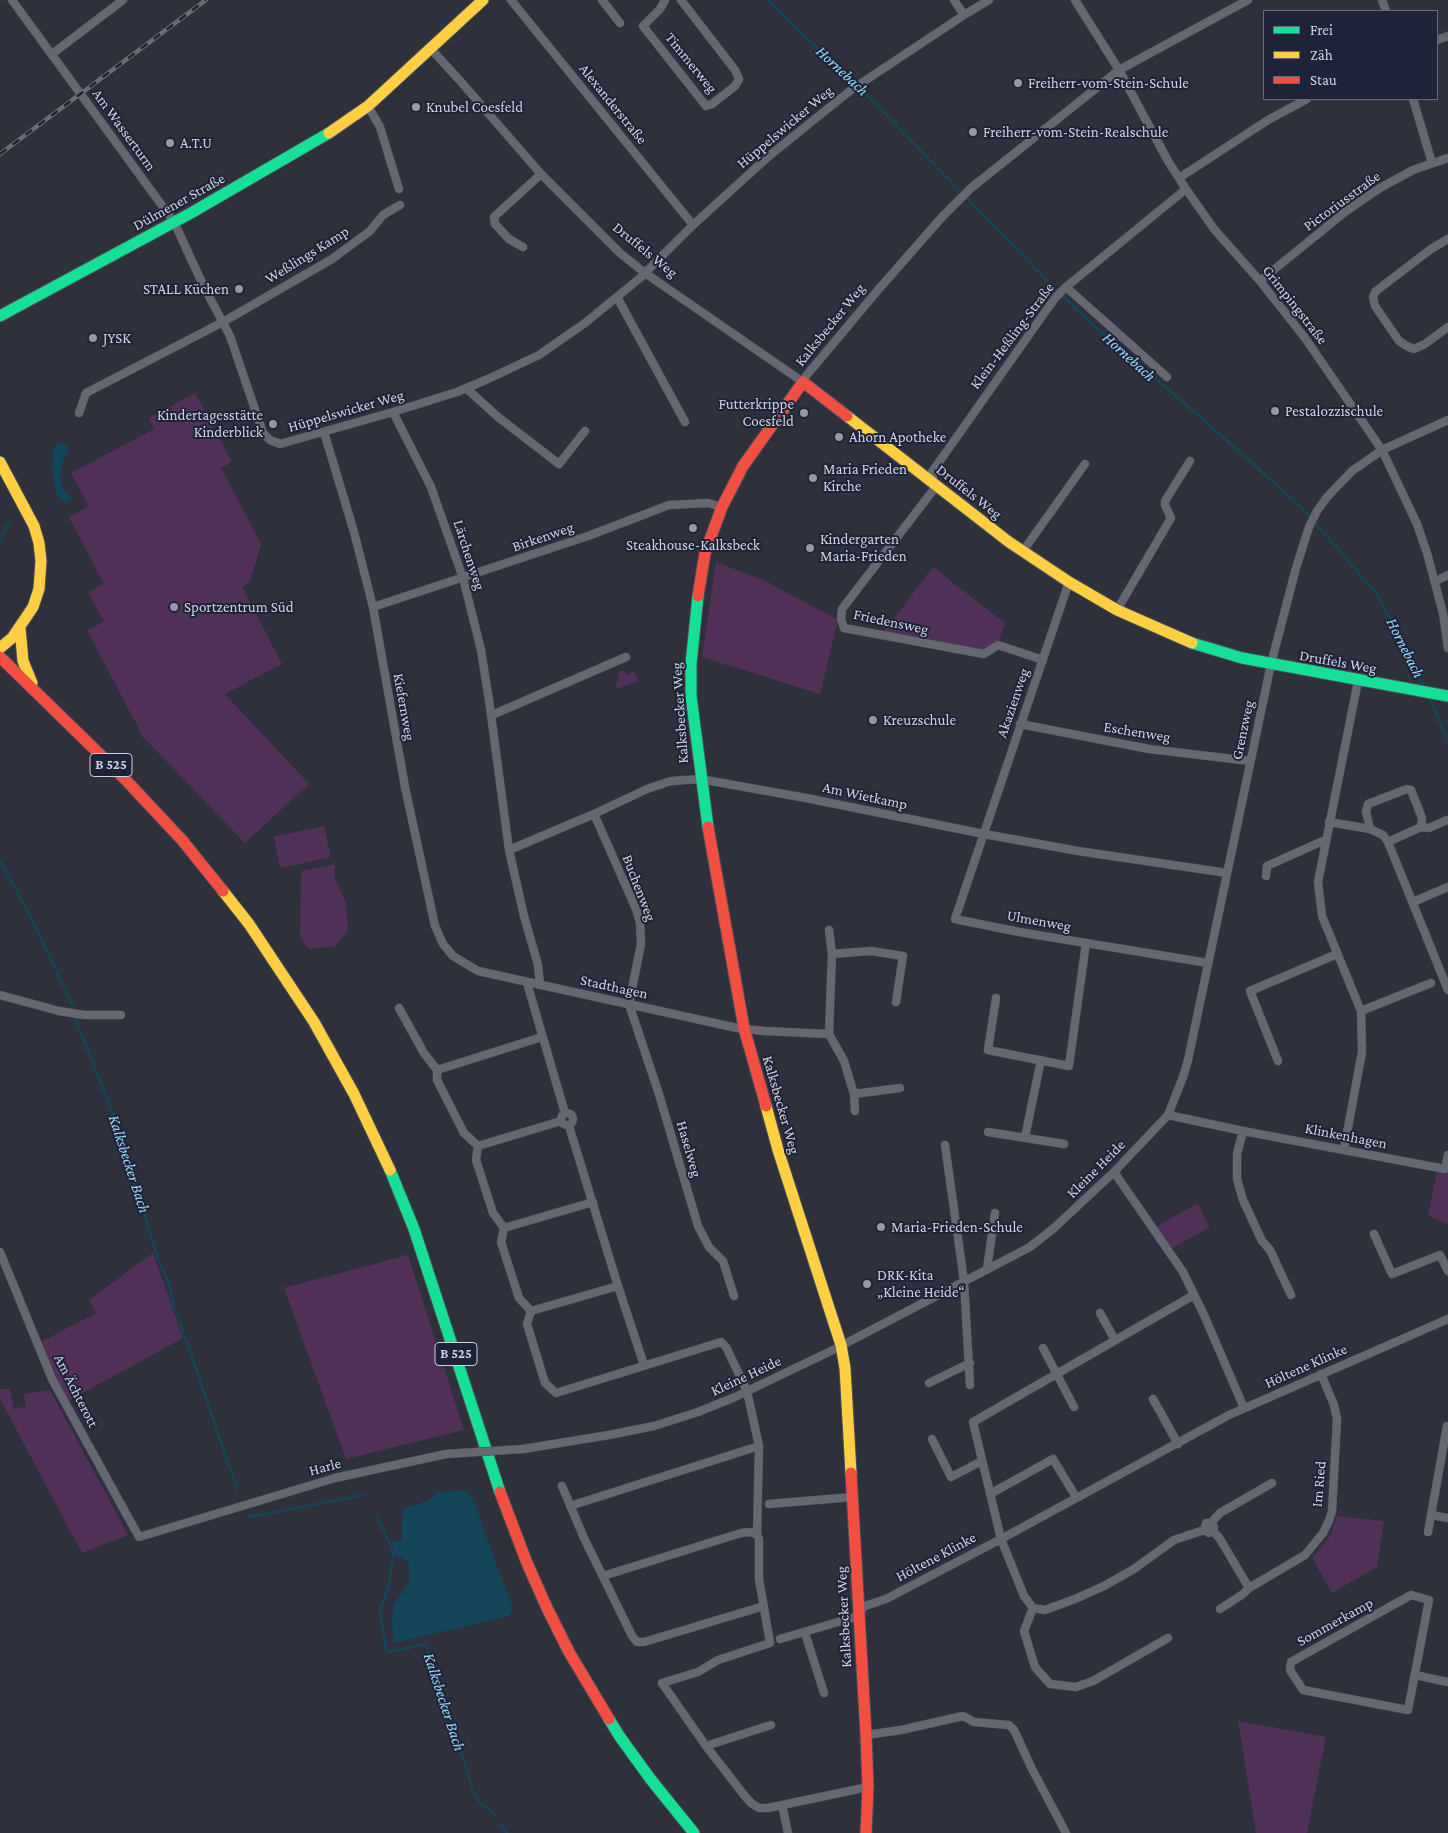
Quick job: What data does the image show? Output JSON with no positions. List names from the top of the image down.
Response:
{
  "streets": {
    "street": [
      "Timmerweg",
      "Alexanderstraße",
      "Hüppelswicker Weg",
      "Am Wasserturm",
      "Pictoriusstraße",
      "Dülmener Straße",
      "Druffels Weg",
      "Weßlings Kamp",
      "Grimpingstraße",
      "Kalksbecker Weg",
      "Klein-Heßling-Straße",
      "Birkenweg",
      "Lärchenweg",
      "Friedensweg",
      "Akazienweg",
      "Kiefernweg",
      "Grenzweg",
      "Eschenweg",
      "B 525",
      "Am Wietkamp",
      "Buchenweg",
      "Ulmenweg",
      "Stadthagen",
      "Klinkenhagen",
      "Haselweg",
      "Kleine Heide",
      "Höltene Klinke",
      "Am Ächterott",
      "Harle",
      "Im Ried",
      "Sommerkamp"
    ]
  },
  "crossings": [
    ["Alexanderstraße", "Hüppelswicker Weg"],
    ["Hüppelswicker Weg", "Druffels Weg"],
    ["Hüppelswicker Weg", "Weßlings Kamp"],
    ["Hüppelswicker Weg", "Lärchenweg"],
    ["Hüppelswicker Weg", "Kiefernweg"],
    ["Am Wasserturm", "Dülmener Straße"],
    ["Pictoriusstraße", "Grimpingstraße"],
    ["Dülmener Straße", "Druffels Weg"],
    ["Druffels Weg", "Kalksbecker Weg"],
    ["Druffels Weg", "Klein-Heßling-Straße"],
    ["Druffels Weg", "Friedensweg"],
    ["Druffels Weg", "Akazienweg"],
    ["Druffels Weg", "Grenzweg"],
    ["Grimpingstraße", "Kalksbecker Weg"],
    ["Grimpingstraße", "Klein-Heßling-Straße"],
    ["Grimpingstraße", "Grenzweg"],
    ["Kalksbecker Weg", "Birkenweg"],
    ["Kalksbecker Weg", "Am Wietkamp"],
    ["Kalksbecker Weg", "Stadthagen"],
    ["Kalksbecker Weg", "Kleine Heide"],
    ["Kalksbecker Weg", "Höltene Klinke"],
    ["Klein-Heßling-Straße", "Friedensweg"],
    ["Birkenweg", "Lärchenweg"],
    ["Birkenweg", "Kiefernweg"],
    ["Lärchenweg", "Am Wietkamp"],
    ["Lärchenweg", "Stadthagen"],
    ["Friedensweg", "Akazienweg"],
    ["Akazienweg", "Eschenweg"],
    ["Akazienweg", "Am Wietkamp"],
    ["Akazienweg", "Ulmenweg"],
    ["Kiefernweg", "Stadthagen"],
    ["Grenzweg", "Eschenweg"],
    ["Grenzweg", "Am Wietkamp"],
    ["Grenzweg", "Ulmenweg"],
    ["Grenzweg", "Klinkenhagen"],
    ["Grenzweg", "Kleine Heide"],
    ["Am Wietkamp", "Buchenweg"],
    ["Am Wietkamp", "Ulmenweg"],
    ["Buchenweg", "Stadthagen"],
    ["Buchenweg", "Haselweg"],
    ["Stadthagen", "Haselweg"],
    ["Klinkenhagen", "Kleine Heide"],
    ["Kleine Heide", "Harle"],
    ["Höltene Klinke", "Im Ried"],
    ["Am Ächterott", "Harle"]
  ],
  "water": ["Hornebach", "Kalksbecker Bach"],
  "places": [
    "Freiherr-vom-Stein-Schule",
    "Knubel Coesfeld",
    "Freiherr-vom-Stein-Realschule",
    "A.T.U",
    "STALL Küchen",
    "JYSK",
    "Pestalozzischule",
    "Futterkrippe Coesfeld",
    "Kindertagesstätte Kinderblick",
    "Ahorn Apotheke",
    "Maria Frieden Kirche",
    "Steakhouse-Kalksbeck",
    "Kindergarten Maria-Frieden",
    "Sportzentrum Süd",
    "Kreuzschule",
    "Maria-Frieden-Schule",
    "DRK-Kita „Kleine Heide“"
  ],
  "legend": ["Frei", "Zäh", "Stau"]
}
